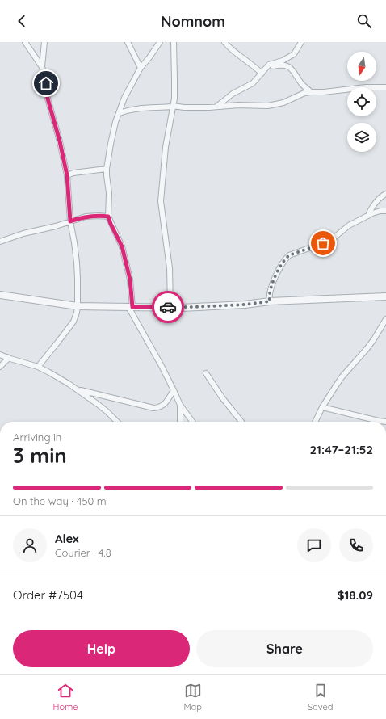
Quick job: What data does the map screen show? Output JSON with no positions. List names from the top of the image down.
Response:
{
  "north": "bottom",
  "page": {
    "header": "Nomnom",
    "heading": ["3 min", "Arriving in", "21:47–21:52"],
    "panel": [
      "Alex",
      "Courier · 4.8",
      "Order #7504",
      "$18.09"
    ],
    "bar": "On the way · 450 m",
    "buttons": ["Help", "Share"],
    "tabs": ["Home", "Map", "Saved"]
  }
}
